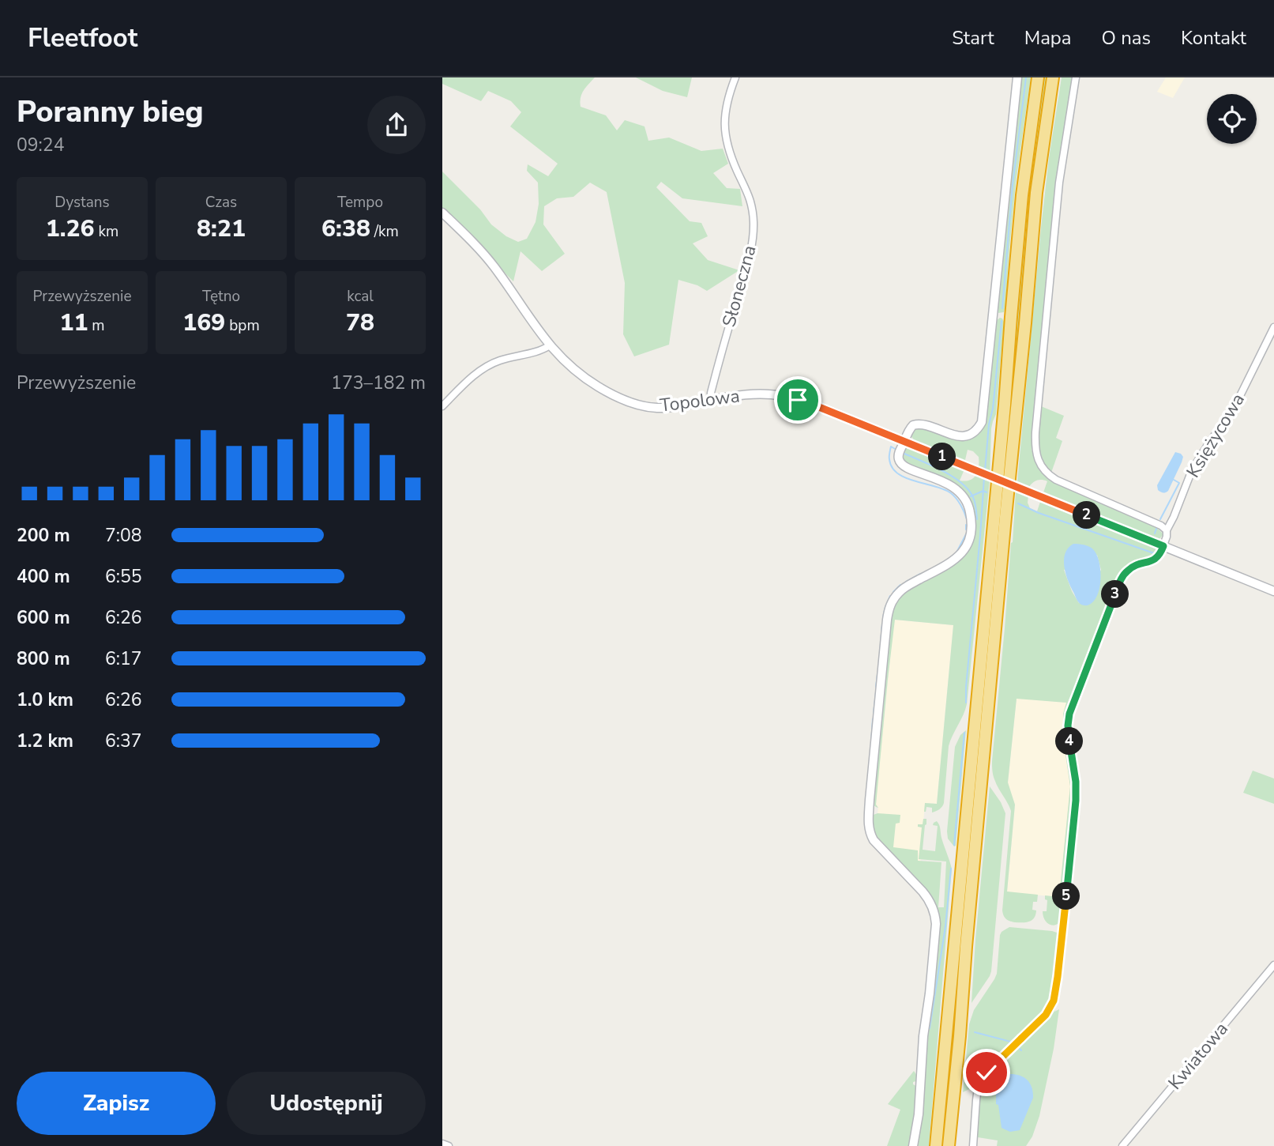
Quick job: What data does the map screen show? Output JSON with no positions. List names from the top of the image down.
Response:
{
  "streets": {
    "street": [
      "Słoneczna",
      "Topolowa",
      "Księżycowa",
      "Kwiatowa"
    ]
  },
  "crossings": [
    ["Słoneczna", "Topolowa"],
    ["Topolowa", "Księżycowa"]
  ],
  "page": {
    "header": "Fleetfoot",
    "nav": [
      "Start",
      "Mapa",
      "O nas",
      "Kontakt"
    ],
    "heading": ["Poranny bieg", "09:24"],
    "stats": [
      ["Dystans", "1.26 km"],
      ["Czas", "8:21"],
      ["Tempo", "6:38 /km"],
      ["Przewyższenie", "11 m"],
      ["Tętno", "169 bpm"],
      ["kcal", "78"]
    ],
    "chart": ["Przewyższenie", "173–182 m"],
    "pins": [
      "1",
      "2",
      "3",
      "4",
      "5"
    ],
    "list": [
      {
        "name": "200 m",
        "note": "7:08"
      },
      {
        "name": "400 m",
        "note": "6:55"
      },
      {
        "name": "600 m",
        "note": "6:26"
      },
      {
        "name": "800 m",
        "note": "6:17"
      },
      {
        "name": "1.0 km",
        "note": "6:26"
      },
      {
        "name": "1.2 km",
        "note": "6:37"
      }
    ],
    "buttons": ["Zapisz", "Udostępnij"]
  }
}
